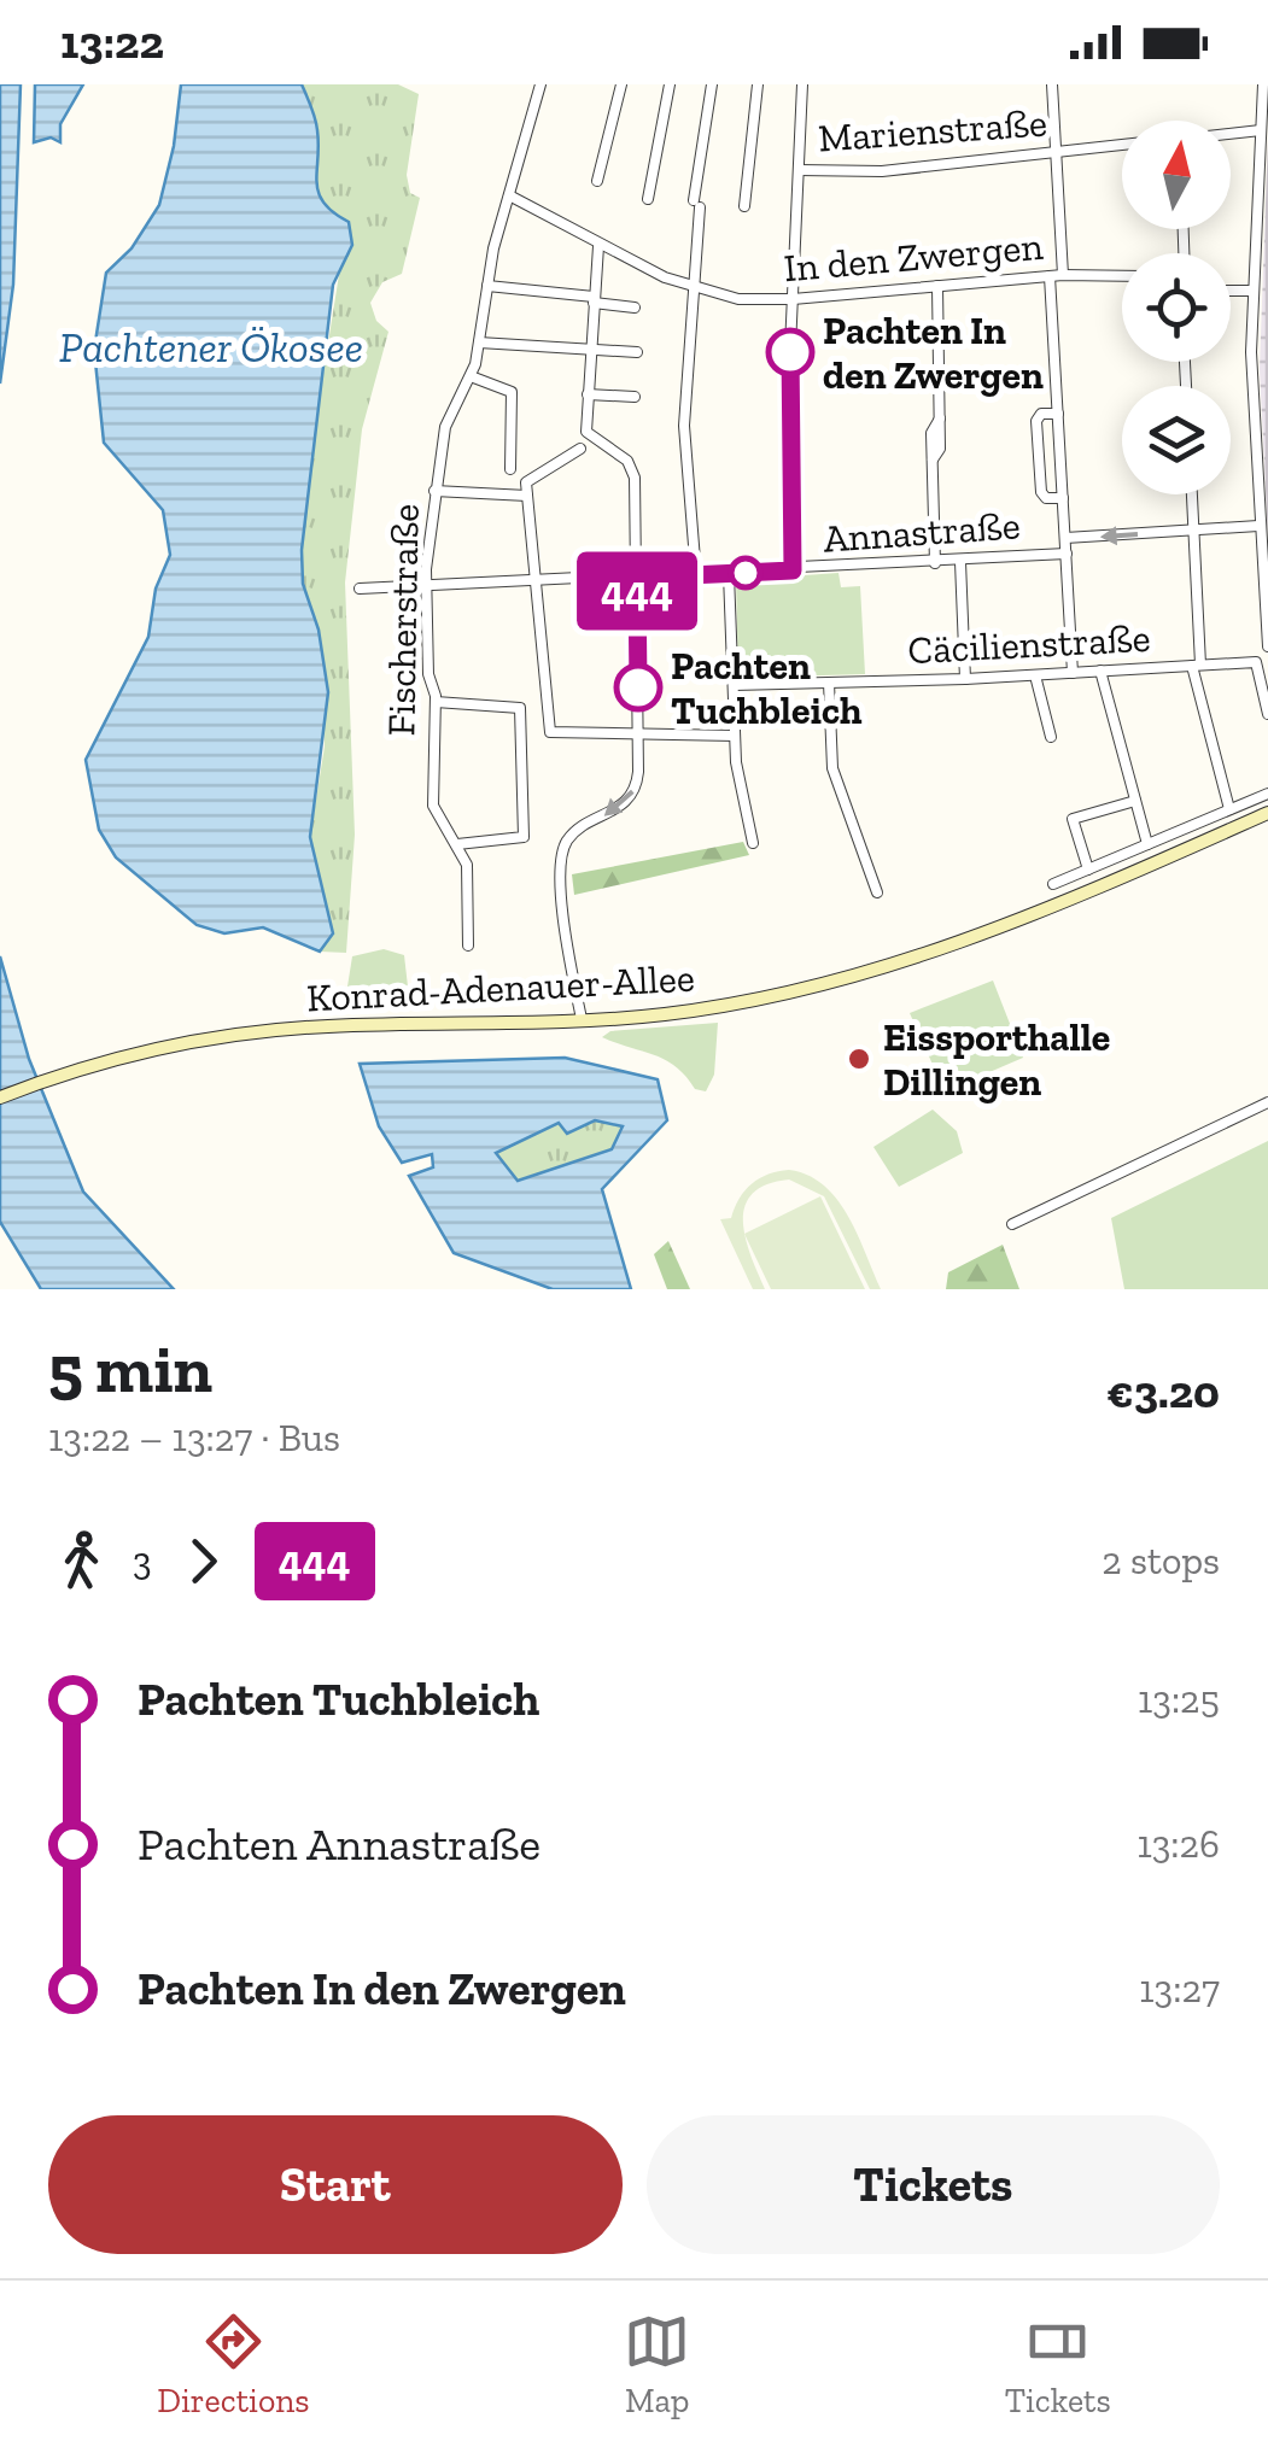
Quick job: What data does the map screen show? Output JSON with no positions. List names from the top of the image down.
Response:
{
  "streets": {
    "street": [
      "Marienstraße",
      "In den Zwergen",
      "Annastraße",
      "Fischerstraße",
      "Cäcilienstraße",
      "Konrad-Adenauer-Allee"
    ]
  },
  "crossings": [
    ["In den Zwergen", "Fischerstraße"],
    ["Annastraße", "Fischerstraße"]
  ],
  "water": ["Pachtener Ökosee"],
  "places": ["Pachten In den Zwergen", "Pachten Tuchbleich", "Eissporthalle Dillingen"],
  "lines": ["bus line 444"],
  "north": "top",
  "page": {
    "status": "13:22",
    "on_map": "444",
    "heading": ["5 min", "13:22 – 13:27 · Bus", "€3.20"],
    "legs": ["3", "444", "2 stops"],
    "list": [
      {
        "name": "Pachten Tuchbleich",
        "value": "13:25"
      },
      {
        "name": "Pachten Annastraße",
        "value": "13:26"
      },
      {
        "name": "Pachten In den Zwergen",
        "value": "13:27"
      }
    ],
    "buttons": ["Start", "Tickets"],
    "tabs": ["Directions", "Map", "Tickets"]
  }
}
